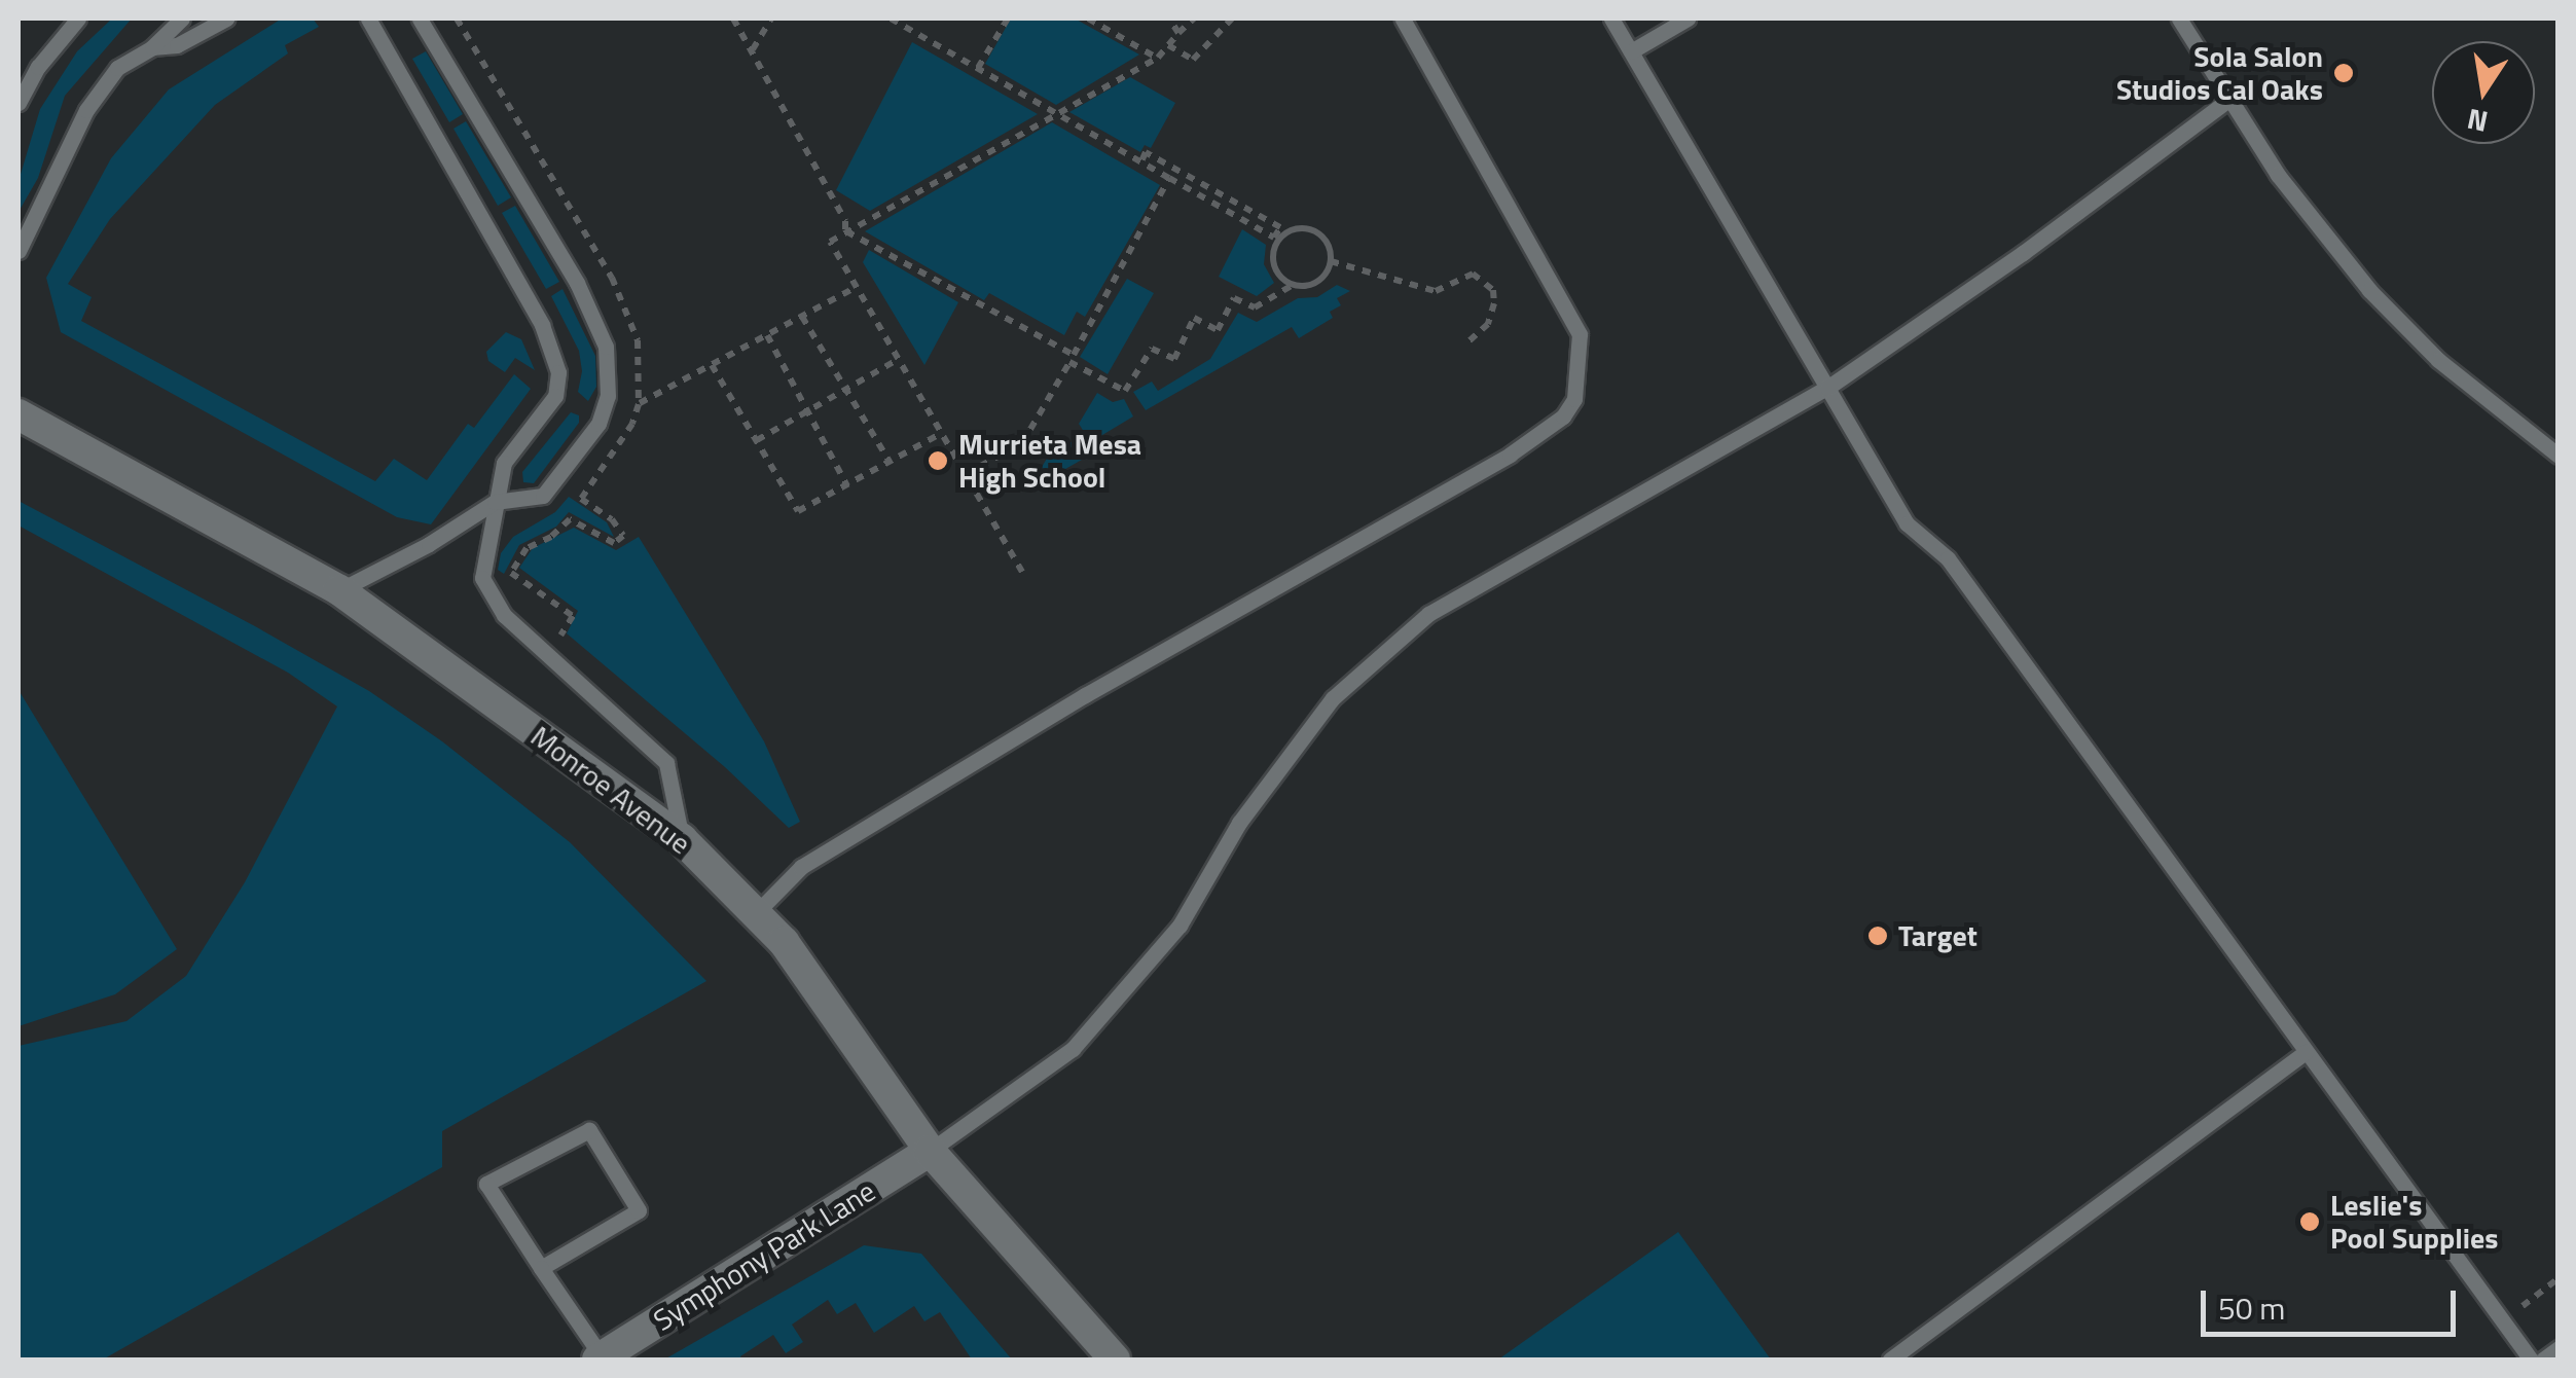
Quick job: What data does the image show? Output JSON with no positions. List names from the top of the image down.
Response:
{
  "streets": {
    "street": ["Monroe Avenue", "Symphony Park Lane"]
  },
  "crossings": [
    ["Monroe Avenue", "Symphony Park Lane"]
  ],
  "places": [
    "Sola Salon Studios Cal Oaks",
    "Murrieta Mesa High School",
    "Target",
    "Leslie's Pool Supplies"
  ],
  "scale_bar": "50 m",
  "north": "bottom"
}
